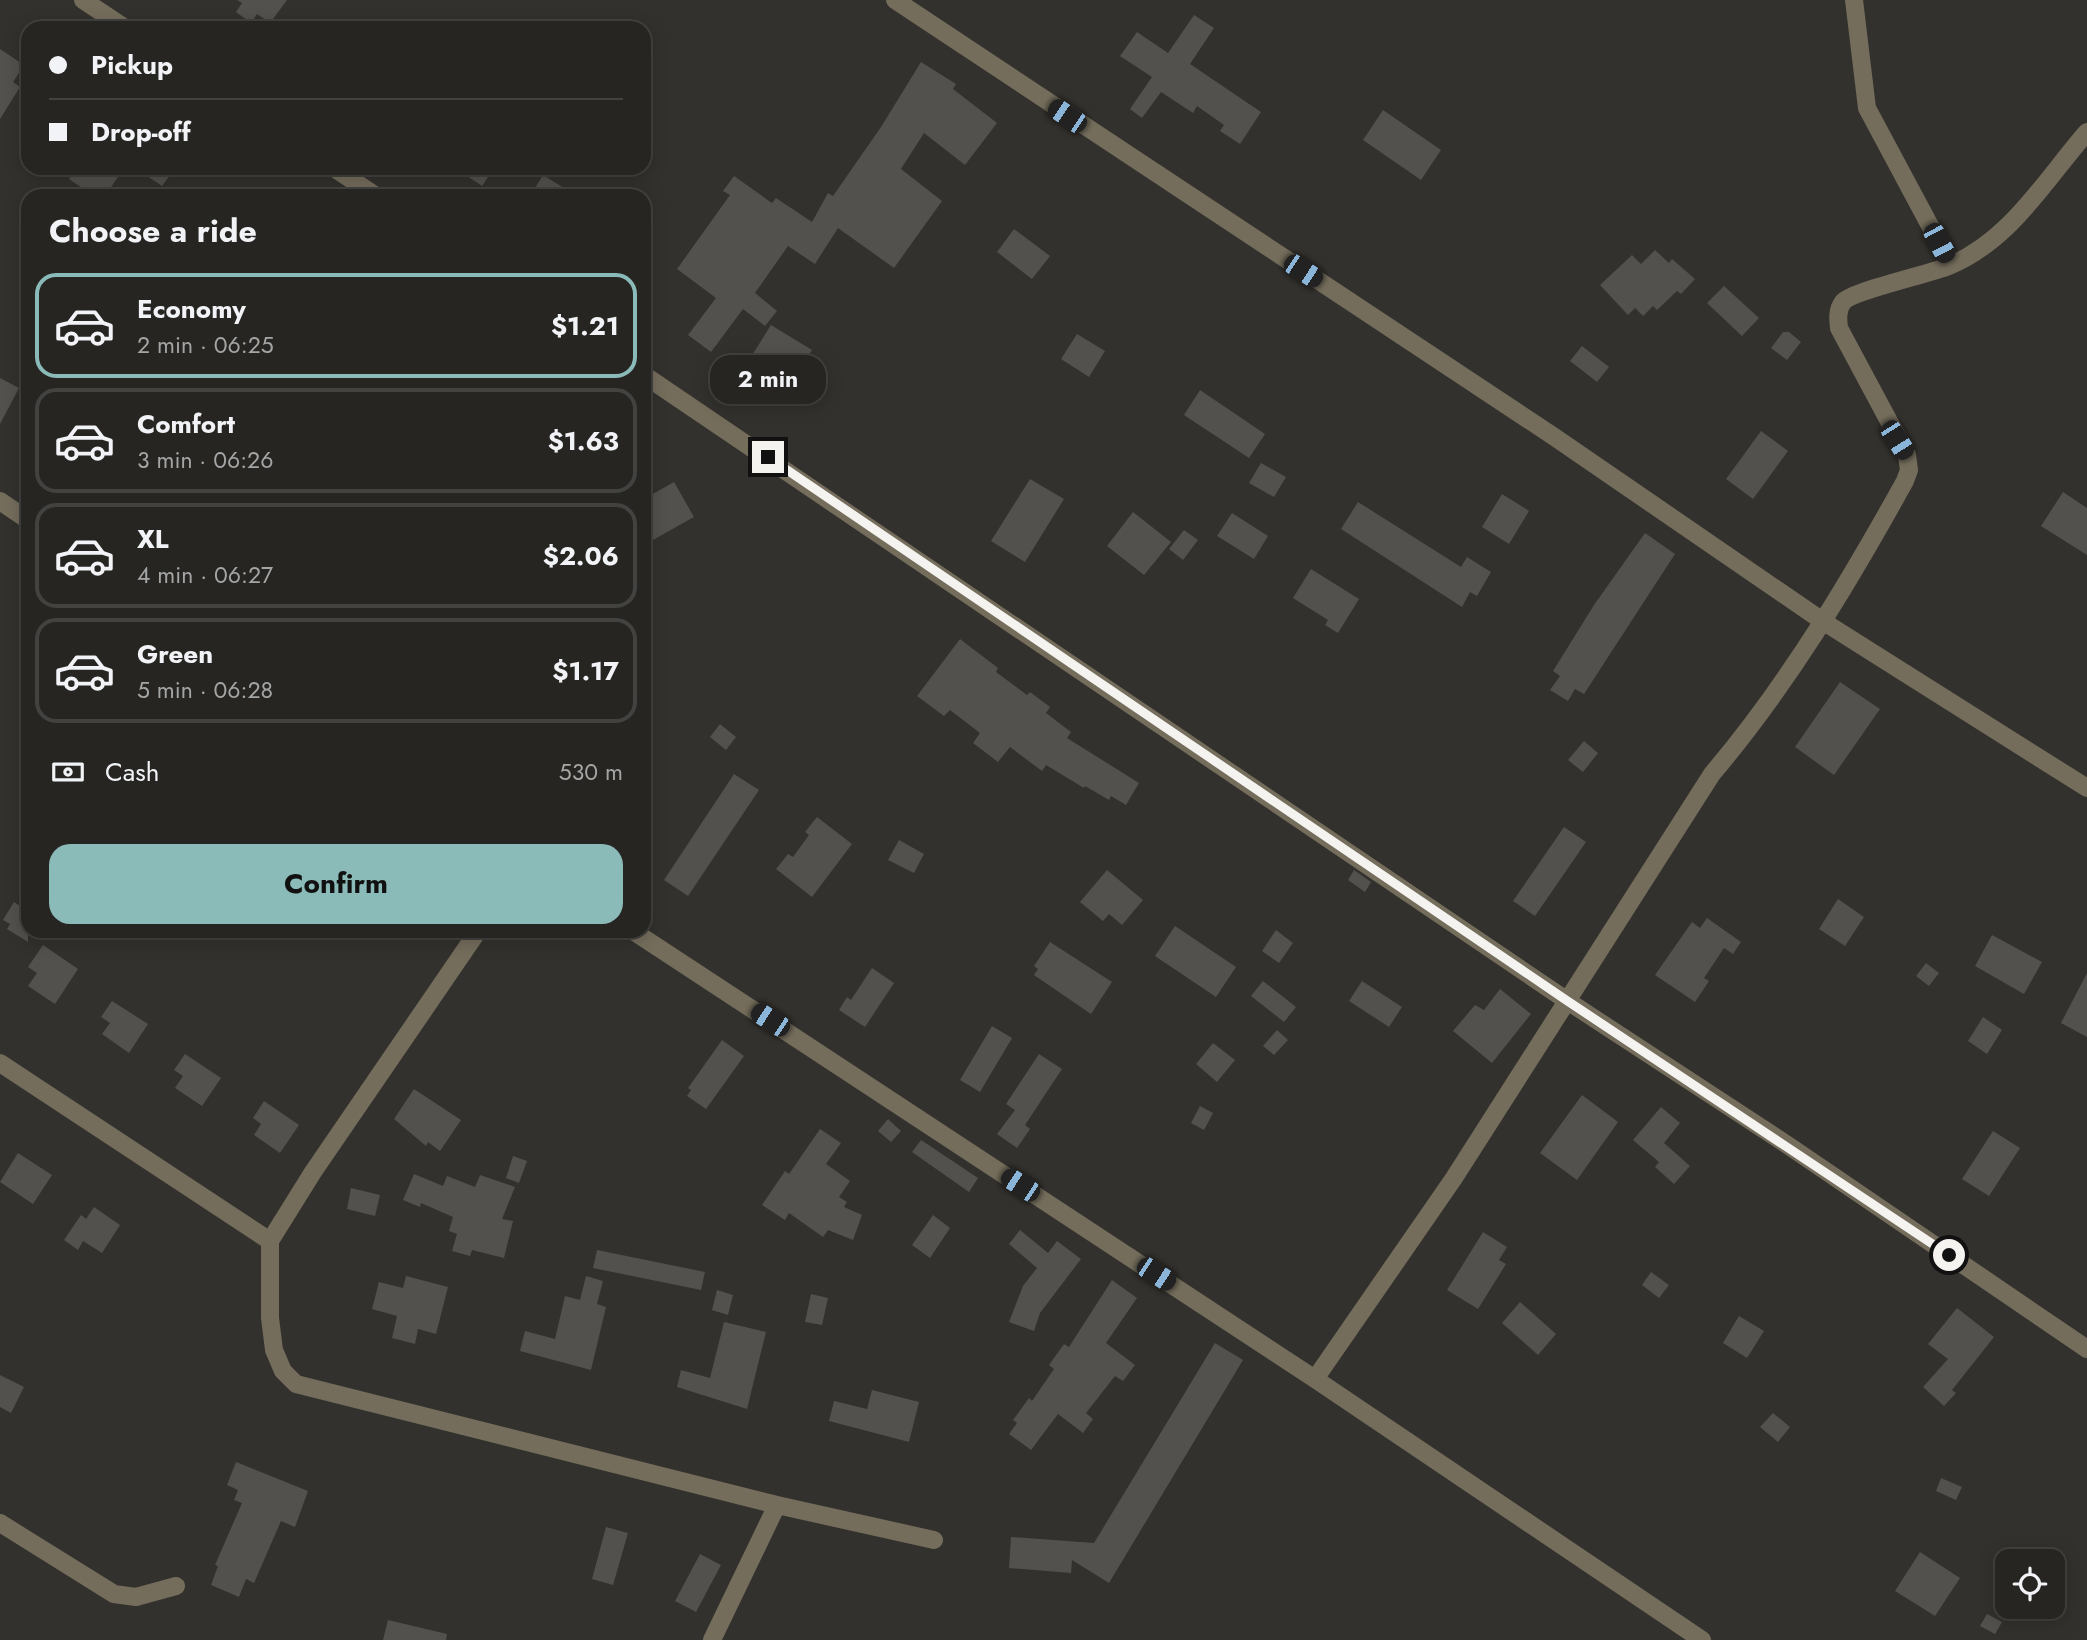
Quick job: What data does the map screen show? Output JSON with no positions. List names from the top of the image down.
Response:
{
  "page": {
    "banner": ["Pickup", "Drop-off"],
    "heading": "Choose a ride",
    "list": [
      {
        "name": "Economy",
        "note": "2 min · 06:25",
        "value": "$1.21"
      },
      {
        "name": "Comfort",
        "note": "3 min · 06:26",
        "value": "$1.63"
      },
      {
        "name": "XL",
        "note": "4 min · 06:27",
        "value": "$2.06"
      },
      {
        "name": "Green",
        "note": "5 min · 06:28",
        "value": "$1.17"
      }
    ],
    "bubble": "2 min",
    "pay": ["Cash", "530 m"],
    "buttons": "Confirm"
  }
}
